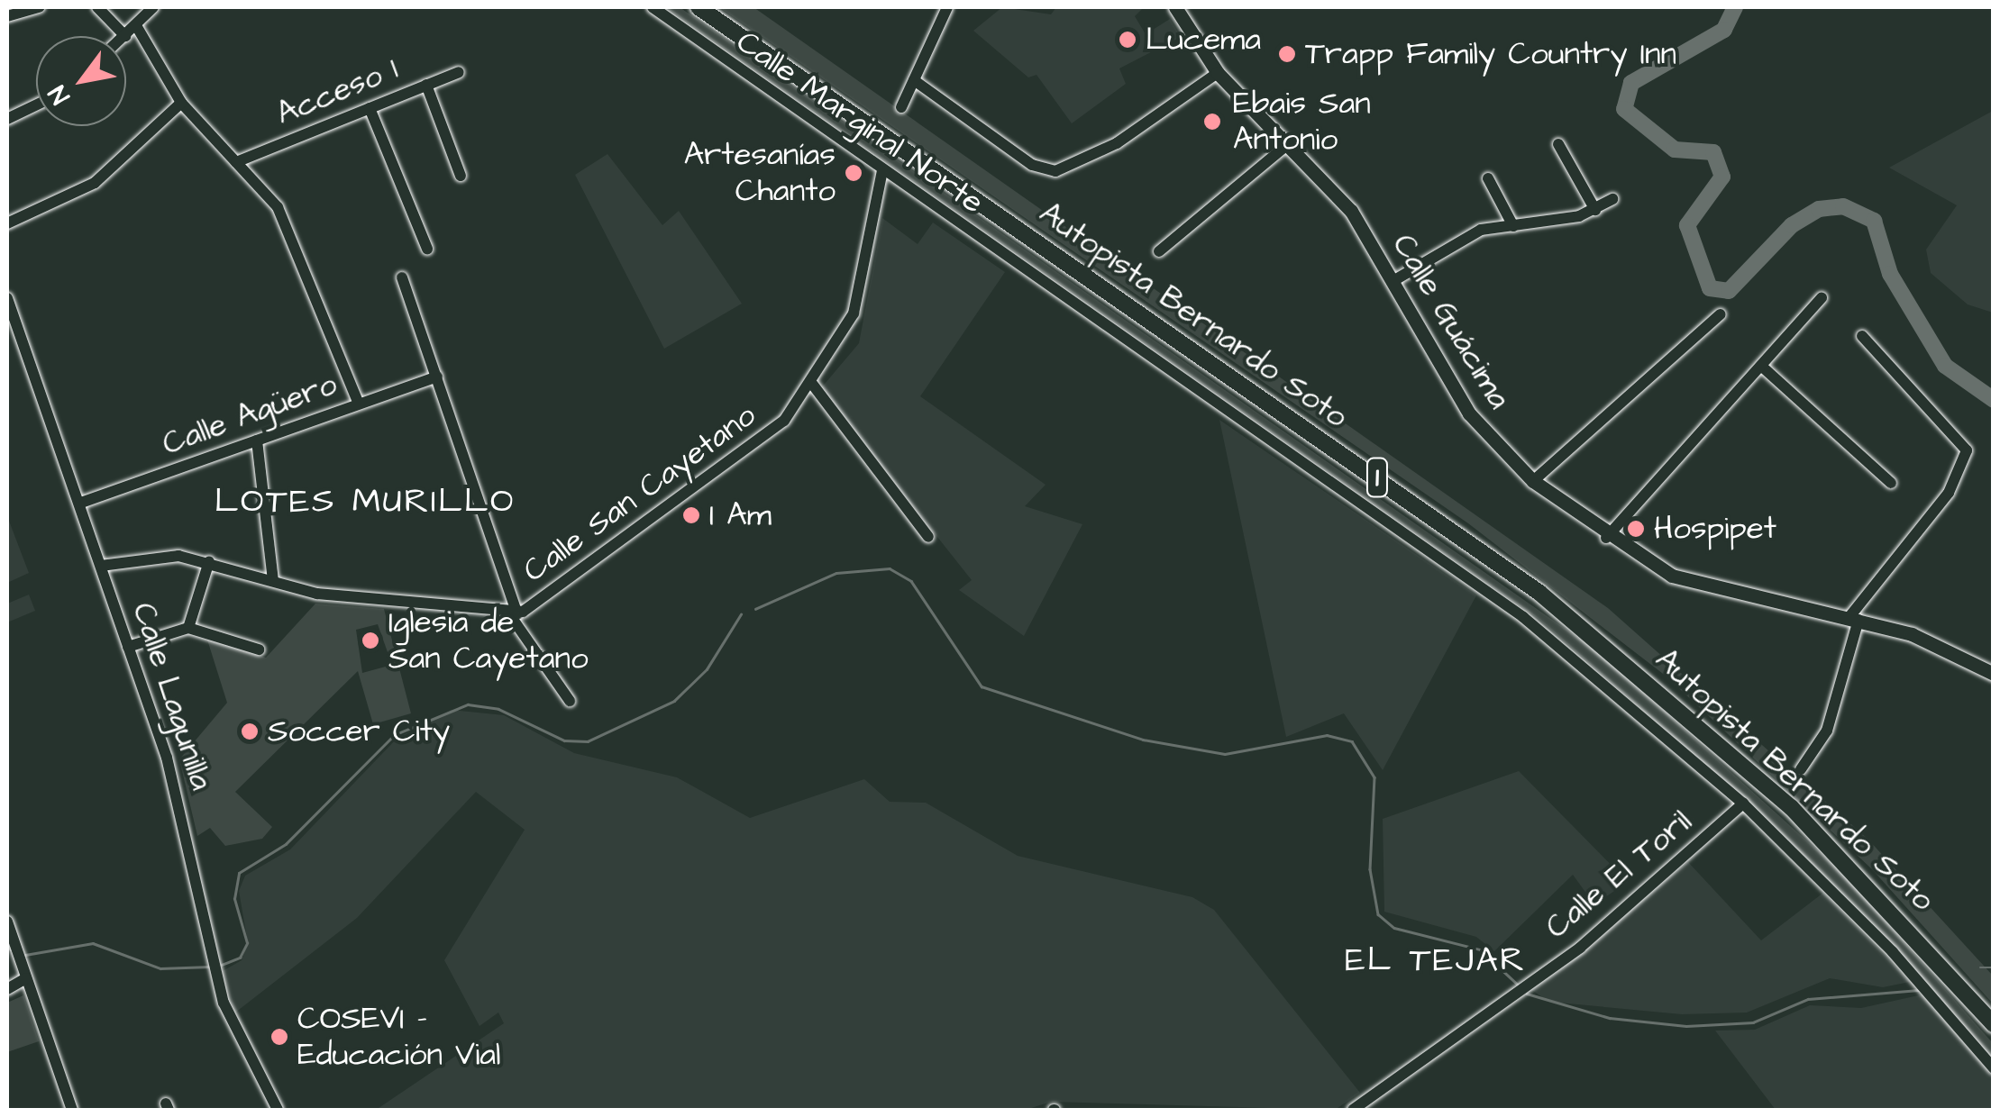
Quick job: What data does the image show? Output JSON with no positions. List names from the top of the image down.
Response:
{
  "streets": {
    "highway": ["Autopista Bernardo Soto", "1"],
    "main road": ["Calle Guácima"],
    "street": [
      "Acceso 1",
      "Calle Marginal Norte",
      "Calle Agüero",
      "Calle San Cayetano",
      "Calle Lagunilla",
      "Calle El Toril"
    ]
  },
  "crossings": [
    ["Calle Marginal Norte", "Calle San Cayetano"],
    ["Calle Marginal Norte", "Calle El Toril"],
    ["Calle Agüero", "Calle Lagunilla"],
    ["Calle San Cayetano", "Calle Lagunilla"]
  ],
  "districts": ["LOTES MURILLO", "EL TEJAR"],
  "places": [
    "Lucema",
    "Trapp Family Country Inn",
    "Ebais San Antonio",
    "Artesanías Chanto",
    "I Am",
    "Hospipet",
    "Iglesia de San Cayetano",
    "Soccer City",
    "COSEVI - Educación Vial"
  ],
  "north": "bottom left"
}
